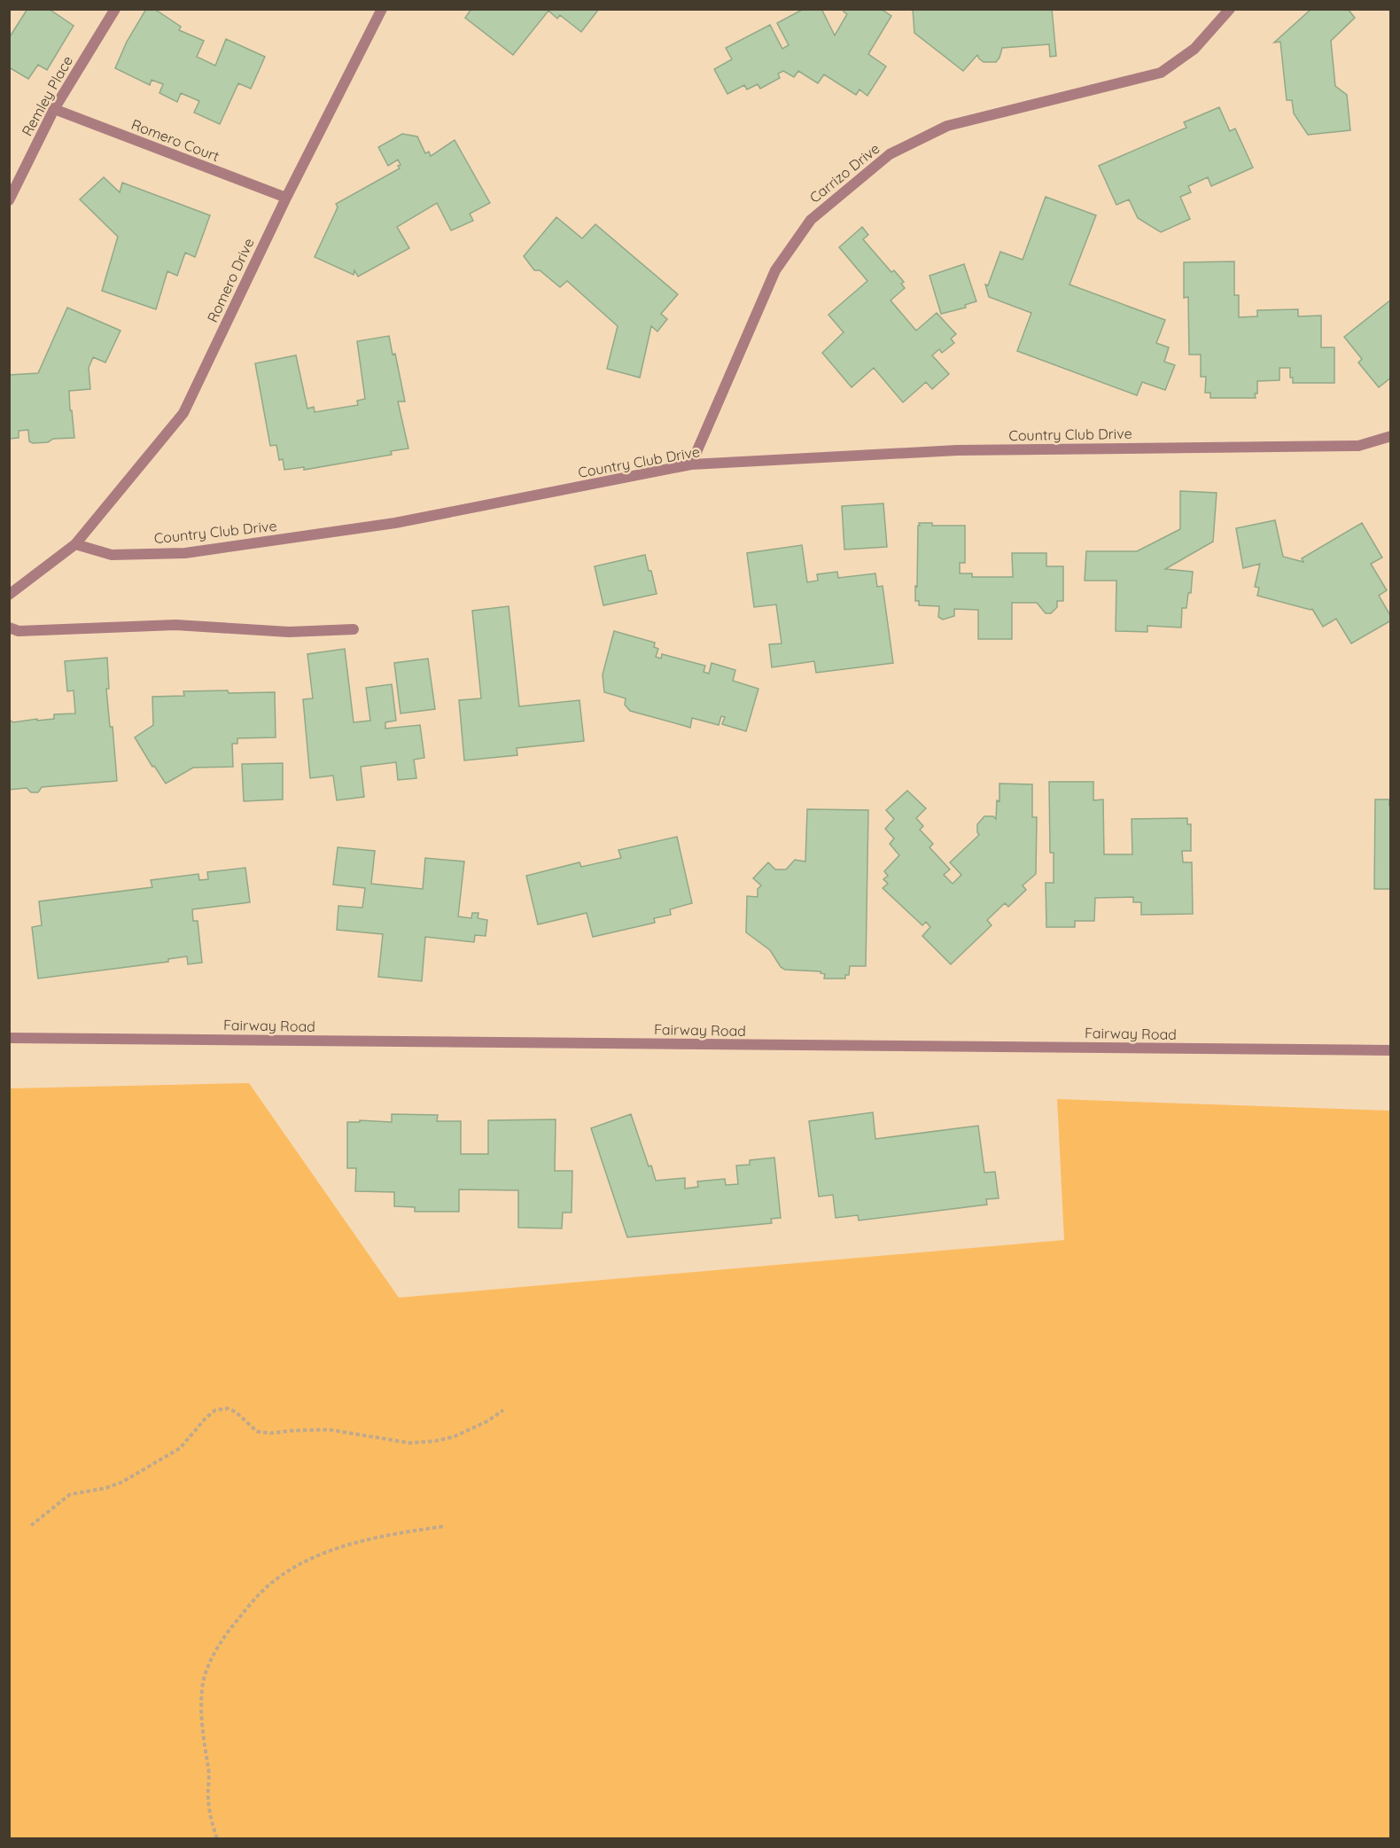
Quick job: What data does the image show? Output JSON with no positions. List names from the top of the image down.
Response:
{
  "streets": {
    "street": [
      "Remley Place",
      "Romero Court",
      "Carrizo Drive",
      "Romero Drive",
      "Country Club Drive",
      "Fairway Road"
    ]
  },
  "crossings": [
    ["Remley Place", "Romero Court"],
    ["Romero Court", "Romero Drive"],
    ["Carrizo Drive", "Country Club Drive"],
    ["Romero Drive", "Country Club Drive"]
  ]
}
